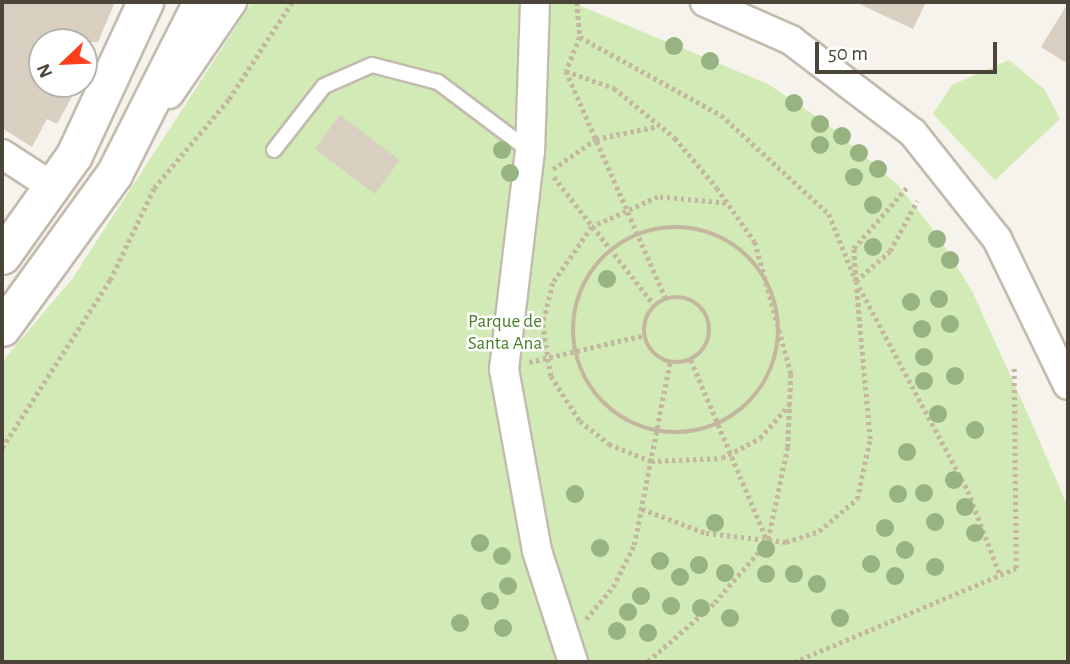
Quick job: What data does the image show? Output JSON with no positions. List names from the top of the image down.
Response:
{
  "parks": ["Parque de Santa Ana"],
  "scale_bar": "50 m",
  "north": "bottom left"
}
